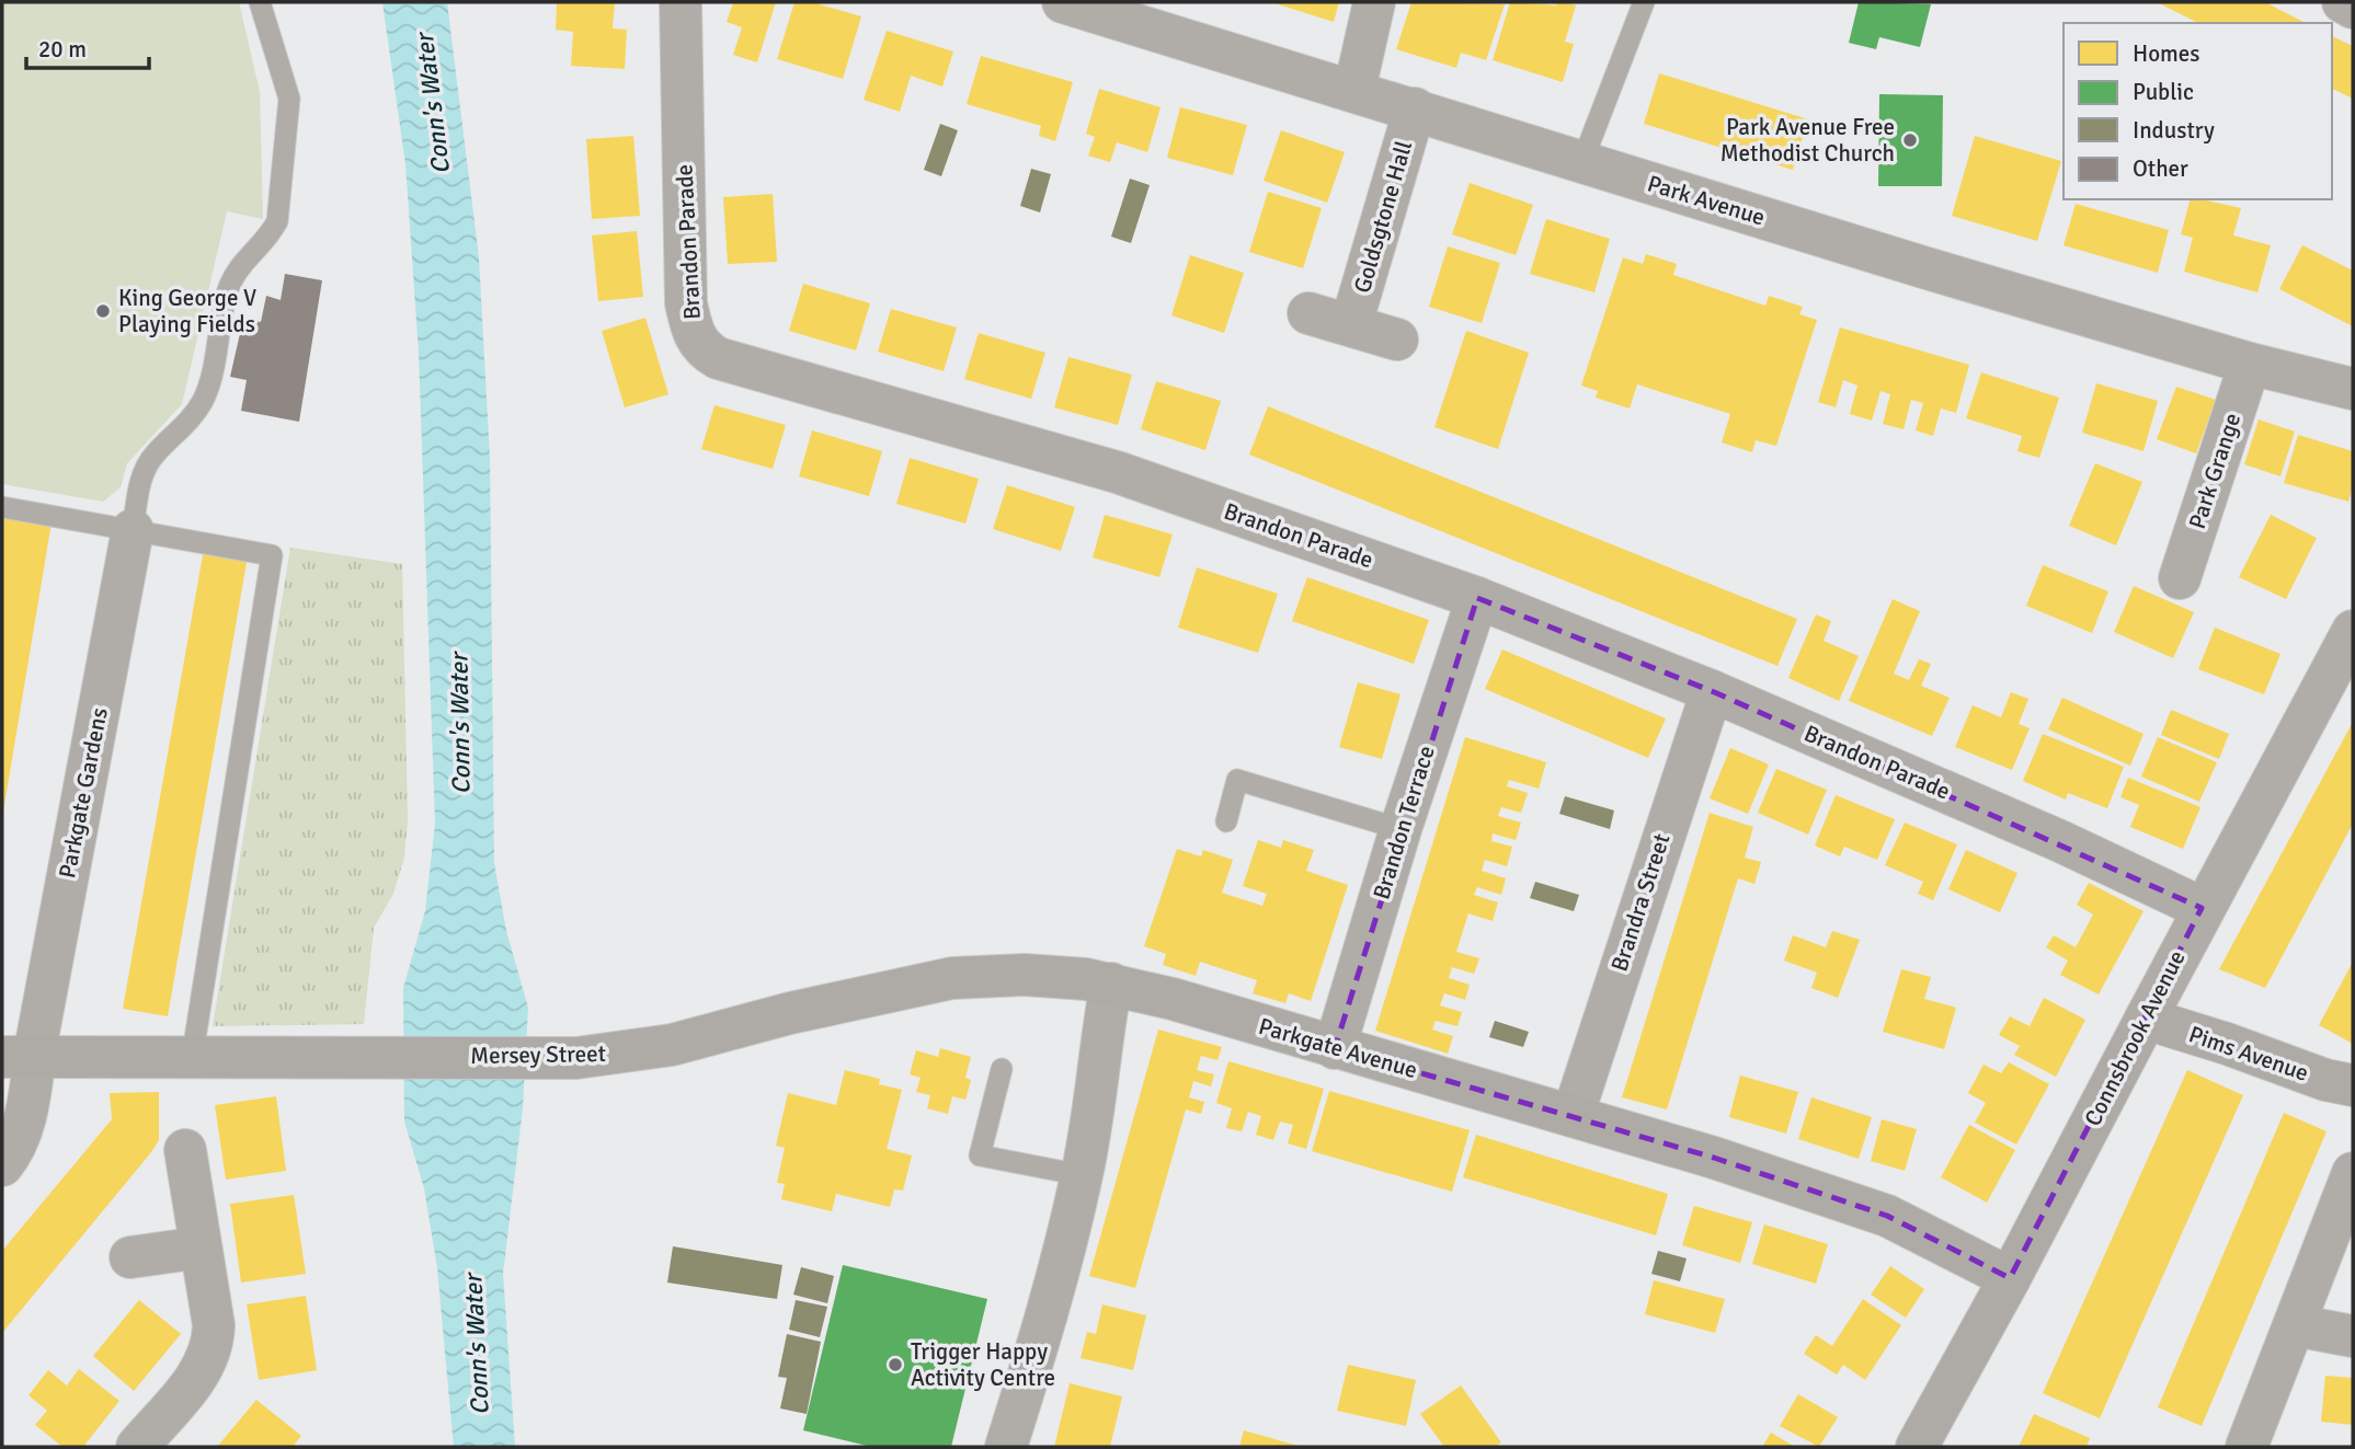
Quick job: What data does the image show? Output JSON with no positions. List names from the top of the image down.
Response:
{
  "streets": {
    "street": [
      "Park Avenue",
      "Goldsgtone Hall",
      "Brandon Parade",
      "Park Grange",
      "Parkgate Gardens",
      "Brandon Terrace",
      "Brandra Street",
      "Connsbrook Avenue",
      "Parkgate Avenue",
      "Pims Avenue",
      "Mersey Street"
    ]
  },
  "crossings": [
    ["Park Avenue", "Goldsgtone Hall"],
    ["Park Avenue", "Park Grange"],
    ["Brandon Parade", "Brandon Terrace"],
    ["Brandon Parade", "Brandra Street"],
    ["Brandon Parade", "Connsbrook Avenue"],
    ["Parkgate Gardens", "Mersey Street"],
    ["Brandon Terrace", "Parkgate Avenue"],
    ["Brandra Street", "Parkgate Avenue"],
    ["Connsbrook Avenue", "Parkgate Avenue"],
    ["Connsbrook Avenue", "Pims Avenue"],
    ["Parkgate Avenue", "Mersey Street"]
  ],
  "water": ["Conn's Water"],
  "places": ["Park Avenue Free Methodist Church", "King George V Playing Fields", "Trigger Happy Activity Centre"],
  "legend": [
    "Homes",
    "Public",
    "Industry",
    "Other"
  ],
  "scale_bar": "20 m"
}
